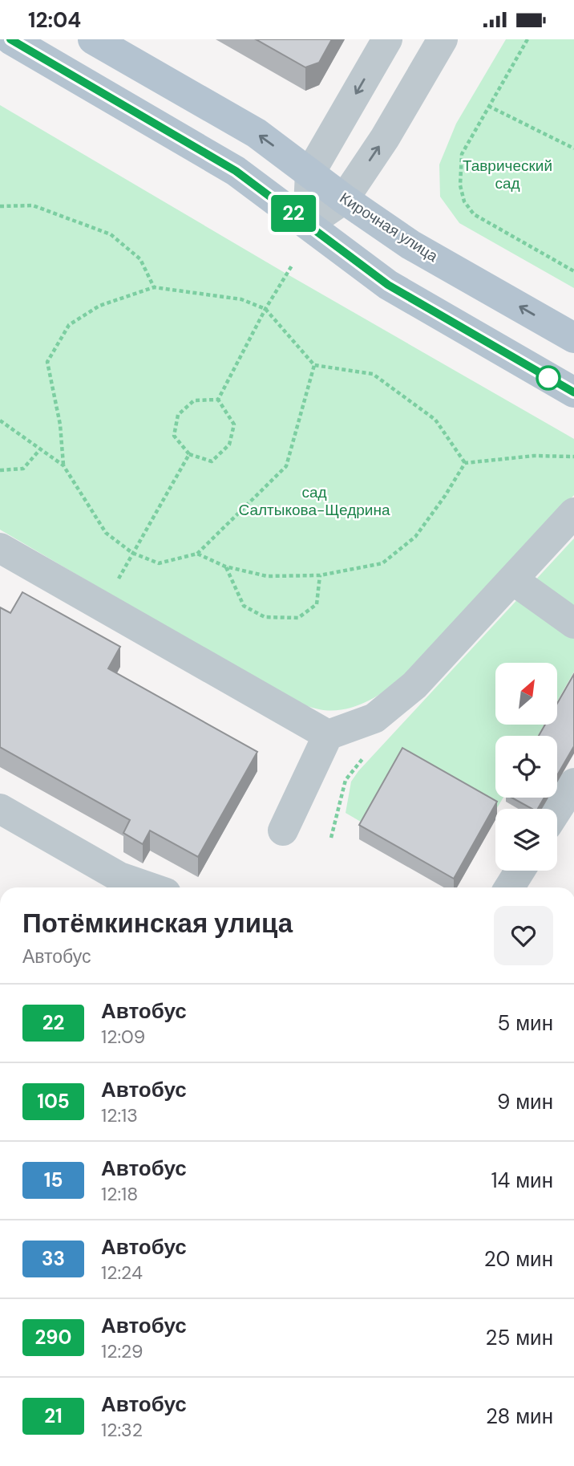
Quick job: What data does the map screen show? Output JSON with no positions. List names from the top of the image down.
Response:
{
  "streets": {
    "main road": ["Кирочная улица"]
  },
  "parks": ["Таврический сад", "сад Салтыкова-Щедрина"],
  "lines": ["bus line 22"],
  "north": "top right",
  "page": {
    "status": "12:04",
    "on_map": "22",
    "heading": ["Потёмкинская улица", "Автобус"],
    "list": [
      {
        "mark": "22",
        "name": "Автобус",
        "note": "12:09",
        "value": "5 мин"
      },
      {
        "mark": "105",
        "name": "Автобус",
        "note": "12:13",
        "value": "9 мин"
      },
      {
        "mark": "15",
        "name": "Автобус",
        "note": "12:18",
        "value": "14 мин"
      },
      {
        "mark": "33",
        "name": "Автобус",
        "note": "12:24",
        "value": "20 мин"
      },
      {
        "mark": "290",
        "name": "Автобус",
        "note": "12:29",
        "value": "25 мин"
      },
      {
        "mark": "21",
        "name": "Автобус",
        "note": "12:32",
        "value": "28 мин"
      }
    ]
  }
}
